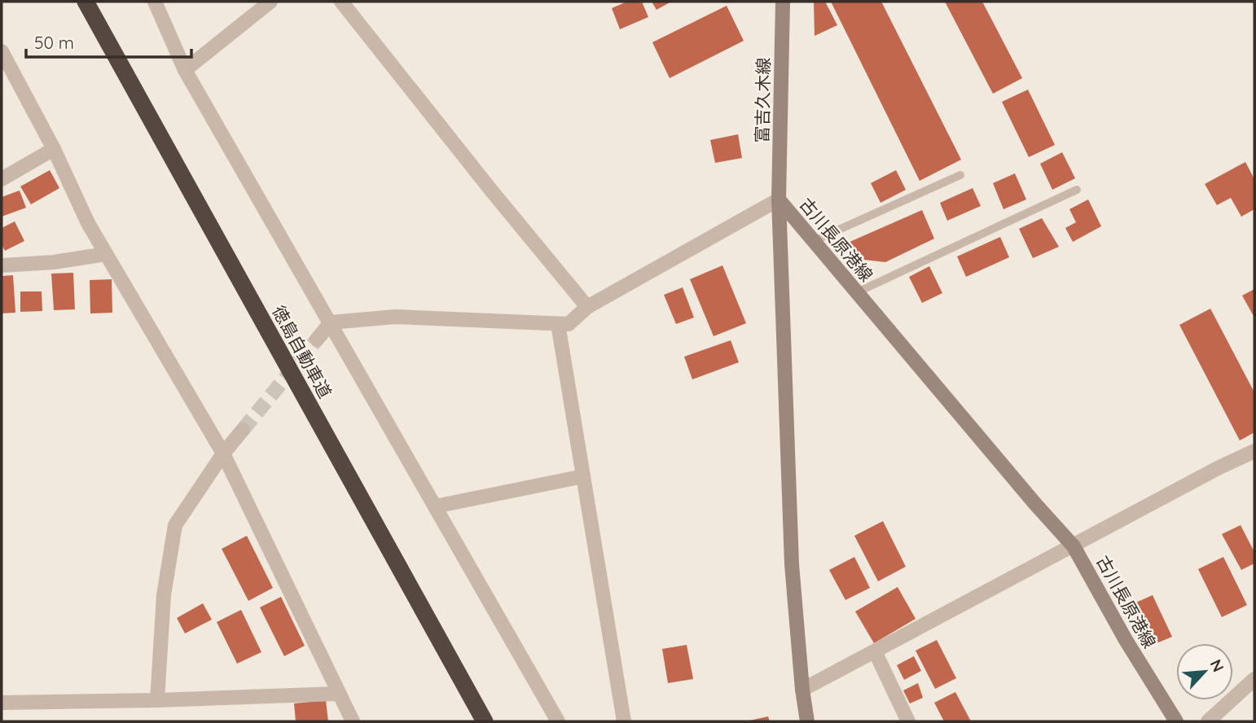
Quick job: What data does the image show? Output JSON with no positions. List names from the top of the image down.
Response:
{
  "streets": {
    "highway": ["徳島自動車道"],
    "main road": ["富吉久木線", "古川長原港線"]
  },
  "crossings": [
    ["富吉久木線", "古川長原港線"]
  ],
  "scale_bar": "50 m",
  "north": "top right"
}
